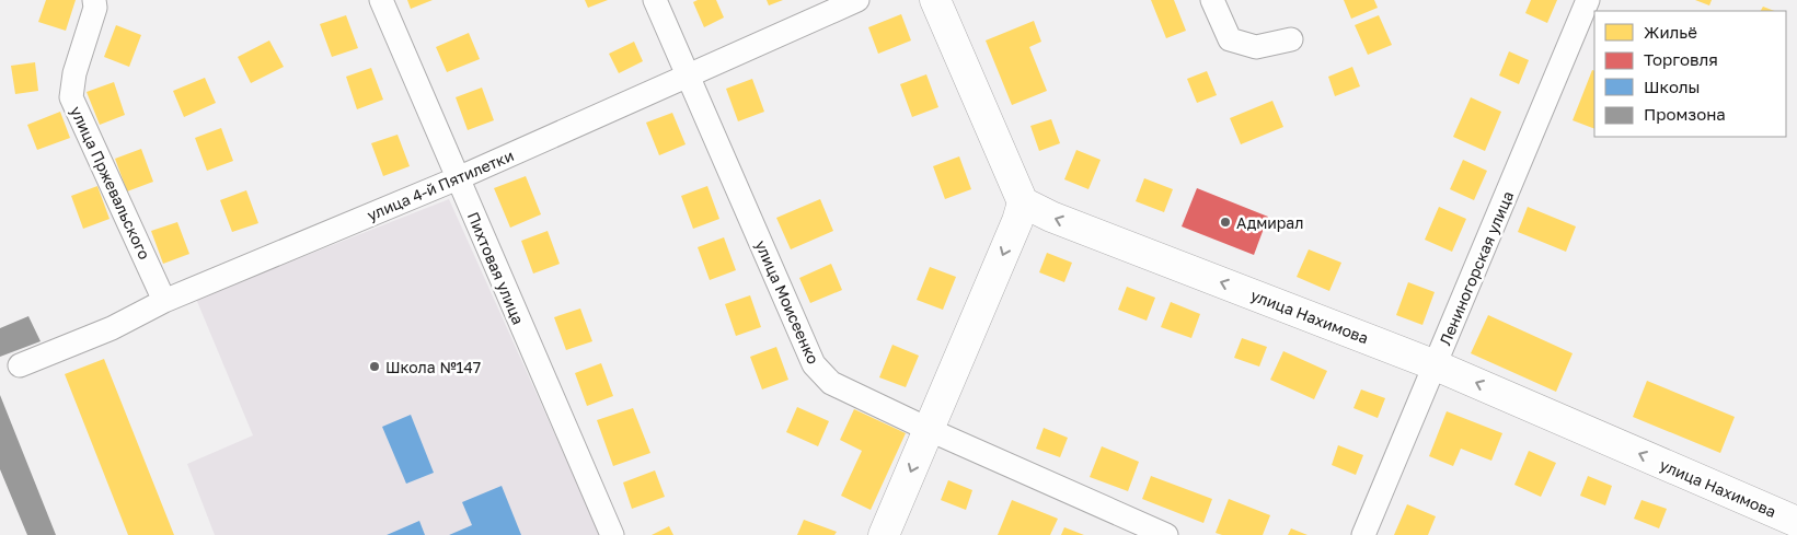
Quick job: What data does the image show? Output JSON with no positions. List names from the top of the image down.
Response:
{
  "streets": {
    "street": [
      "улица Пржевальского",
      "улица 4-й Пятилетки",
      "Пихтовая улица",
      "Лениногорская улица",
      "улица Моисеенко",
      "улица Нахимова"
    ]
  },
  "crossings": [
    ["улица Пржевальского", "улица 4-й Пятилетки"],
    ["улица 4-й Пятилетки", "Пихтовая улица"],
    ["улица 4-й Пятилетки", "улица Моисеенко"],
    ["Лениногорская улица", "улица Нахимова"]
  ],
  "one_way": ["улица Нахимова"],
  "places": ["Адмирал", "Школа №147"],
  "legend": [
    "Жильё",
    "Торговля",
    "Школы",
    "Промзона"
  ]
}
